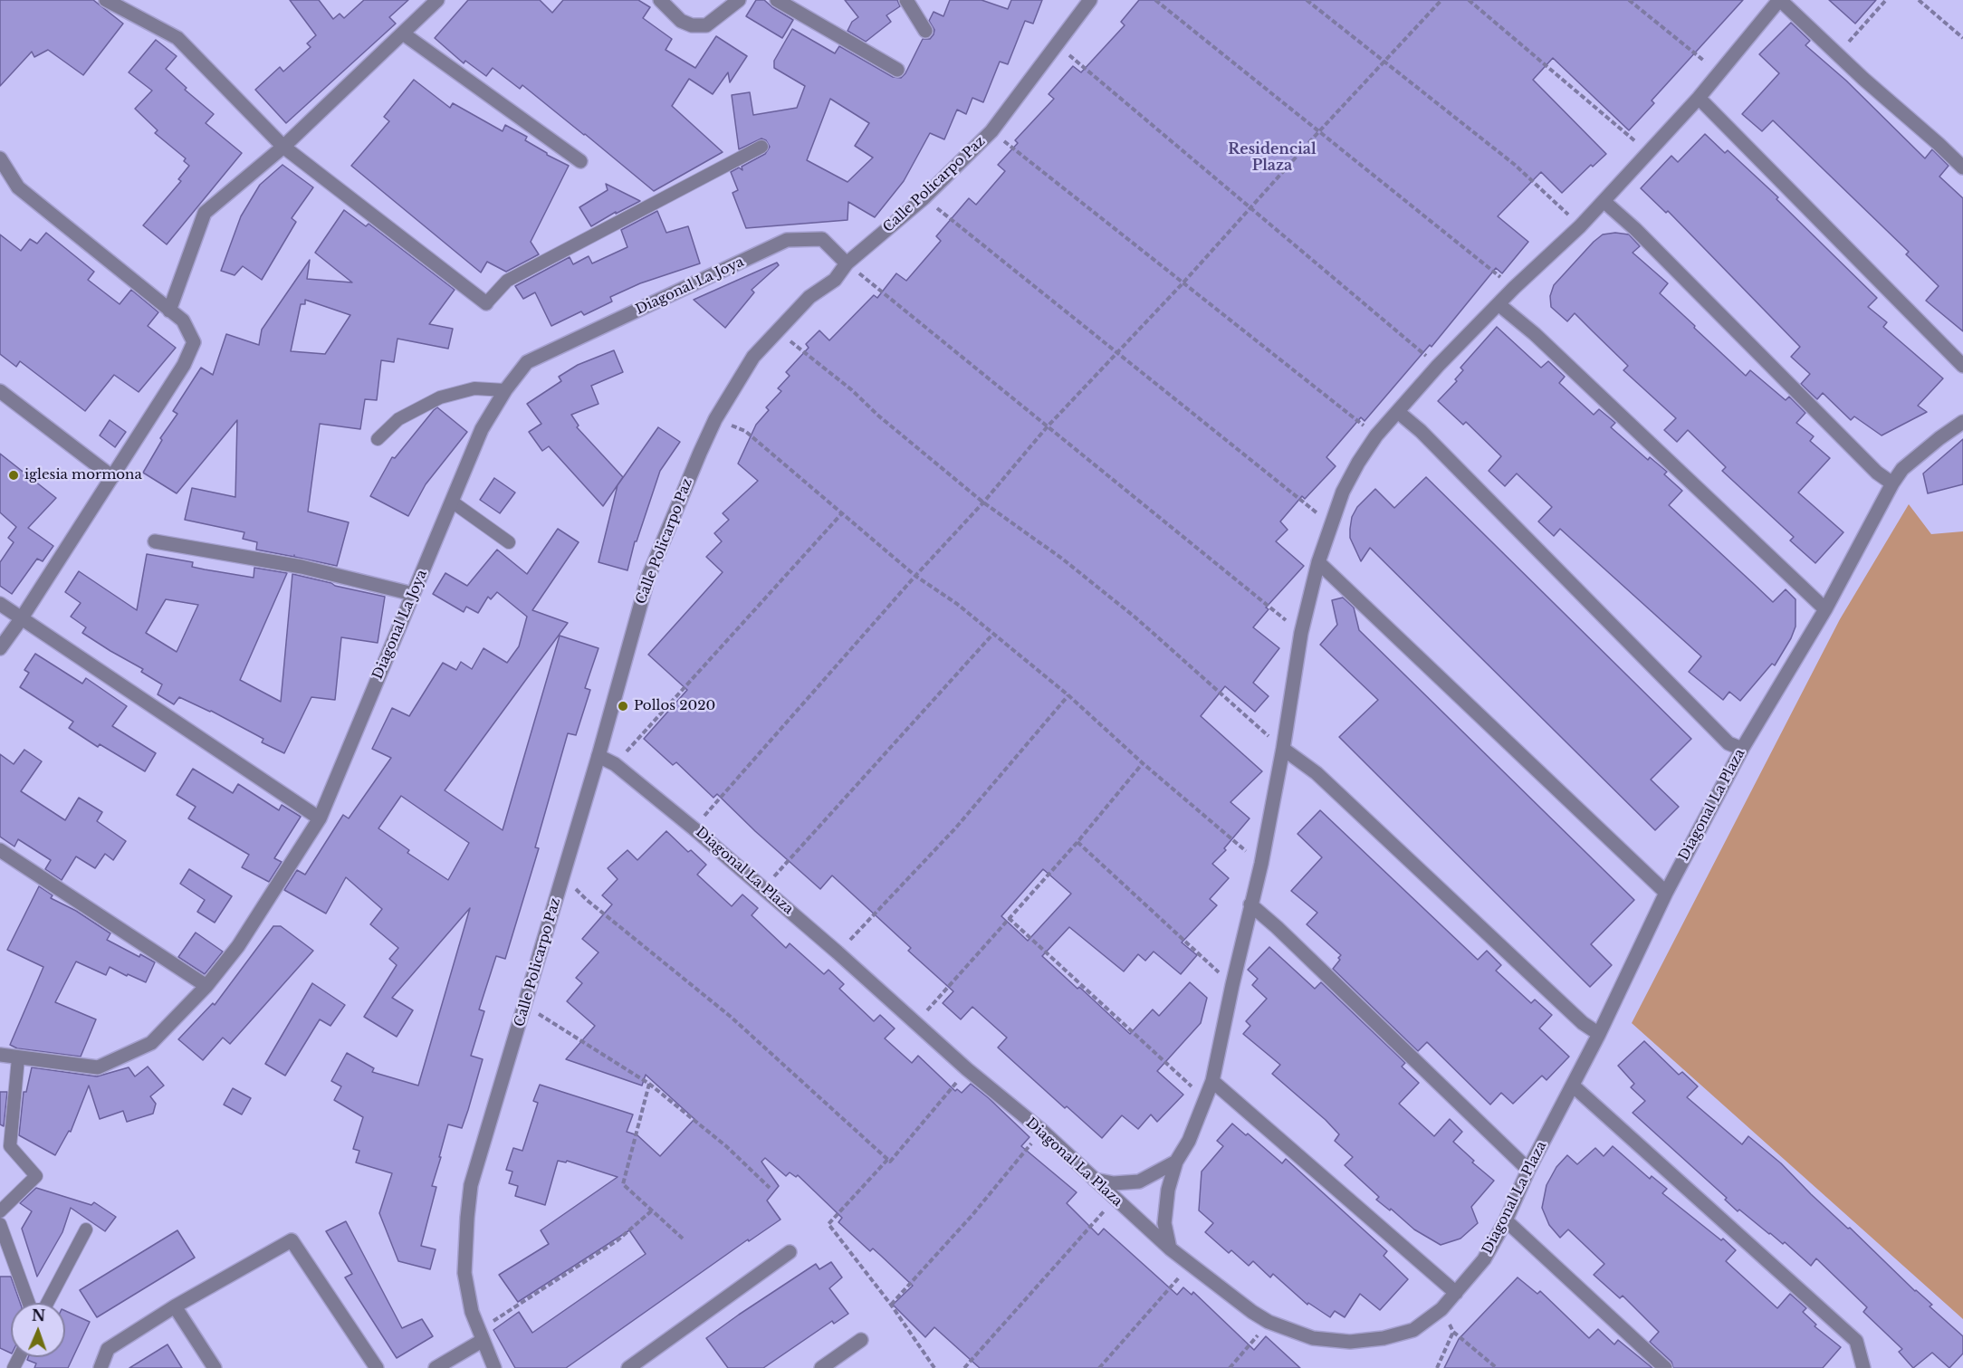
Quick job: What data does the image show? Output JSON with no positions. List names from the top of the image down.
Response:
{
  "streets": {
    "street": ["Calle Policarpo Paz", "Diagonal La Joya", "Diagonal La Plaza"]
  },
  "crossings": [
    ["Calle Policarpo Paz", "Diagonal La Joya"],
    ["Calle Policarpo Paz", "Diagonal La Plaza"]
  ],
  "districts": ["Residencial Plaza"],
  "places": ["iglesia mormona", "Pollos 2020"],
  "north": "top"
}
